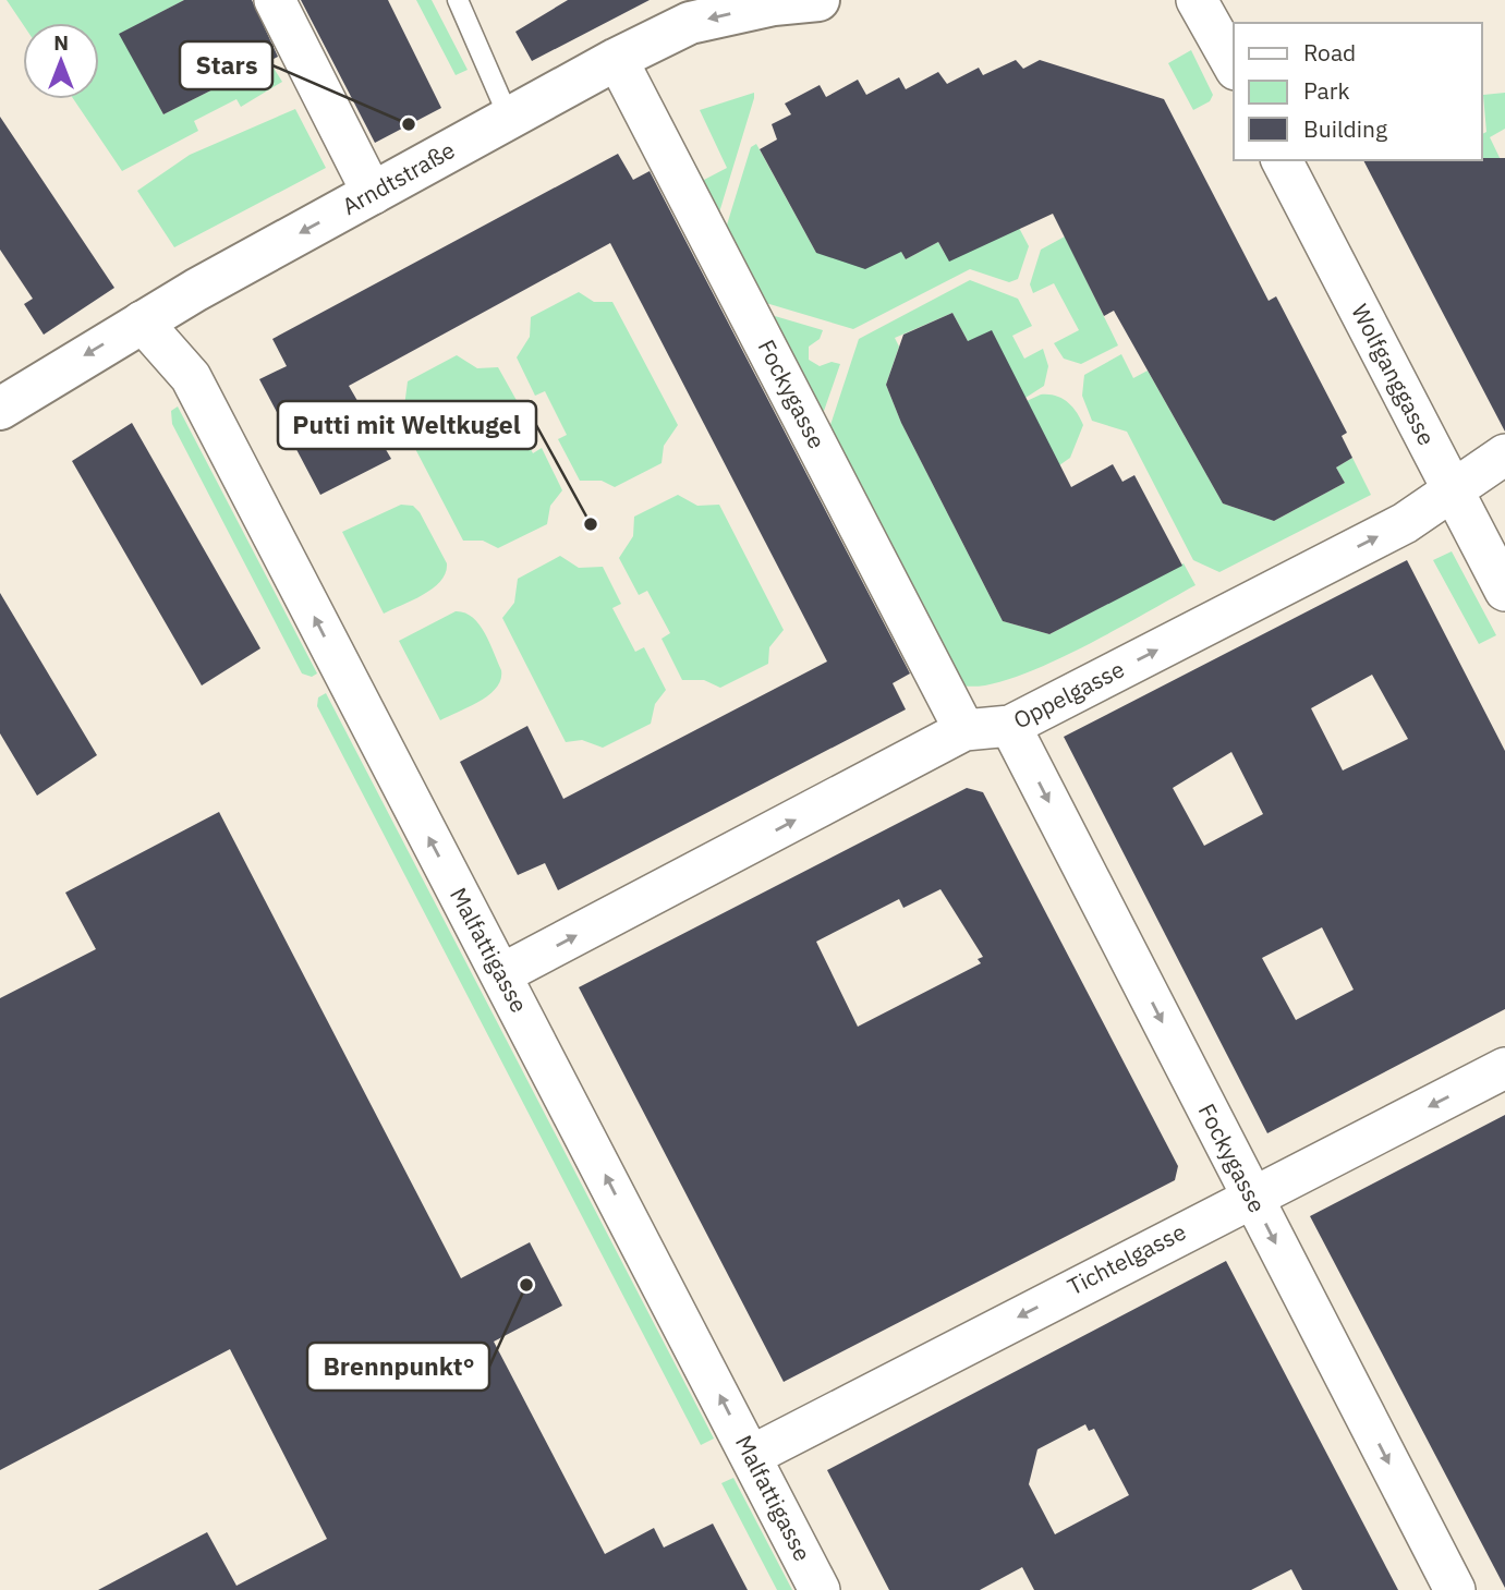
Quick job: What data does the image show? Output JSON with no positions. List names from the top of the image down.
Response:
{
  "streets": {
    "street": [
      "Arndtstraße",
      "Wolfganggasse",
      "Fockygasse",
      "Oppelgasse",
      "Malfattigasse",
      "Tichtelgasse"
    ]
  },
  "crossings": [
    ["Arndtstraße", "Fockygasse"],
    ["Arndtstraße", "Malfattigasse"],
    ["Wolfganggasse", "Oppelgasse"],
    ["Fockygasse", "Oppelgasse"],
    ["Fockygasse", "Tichtelgasse"],
    ["Oppelgasse", "Malfattigasse"],
    ["Malfattigasse", "Tichtelgasse"]
  ],
  "one_way": [
    "Arndtstraße",
    "Fockygasse",
    "Oppelgasse",
    "Malfattigasse",
    "Tichtelgasse"
  ],
  "places": ["Stars", "Putti mit Weltkugel", "Brennpunkt°"],
  "legend": ["Road", "Park", "Building"],
  "north": "top"
}
